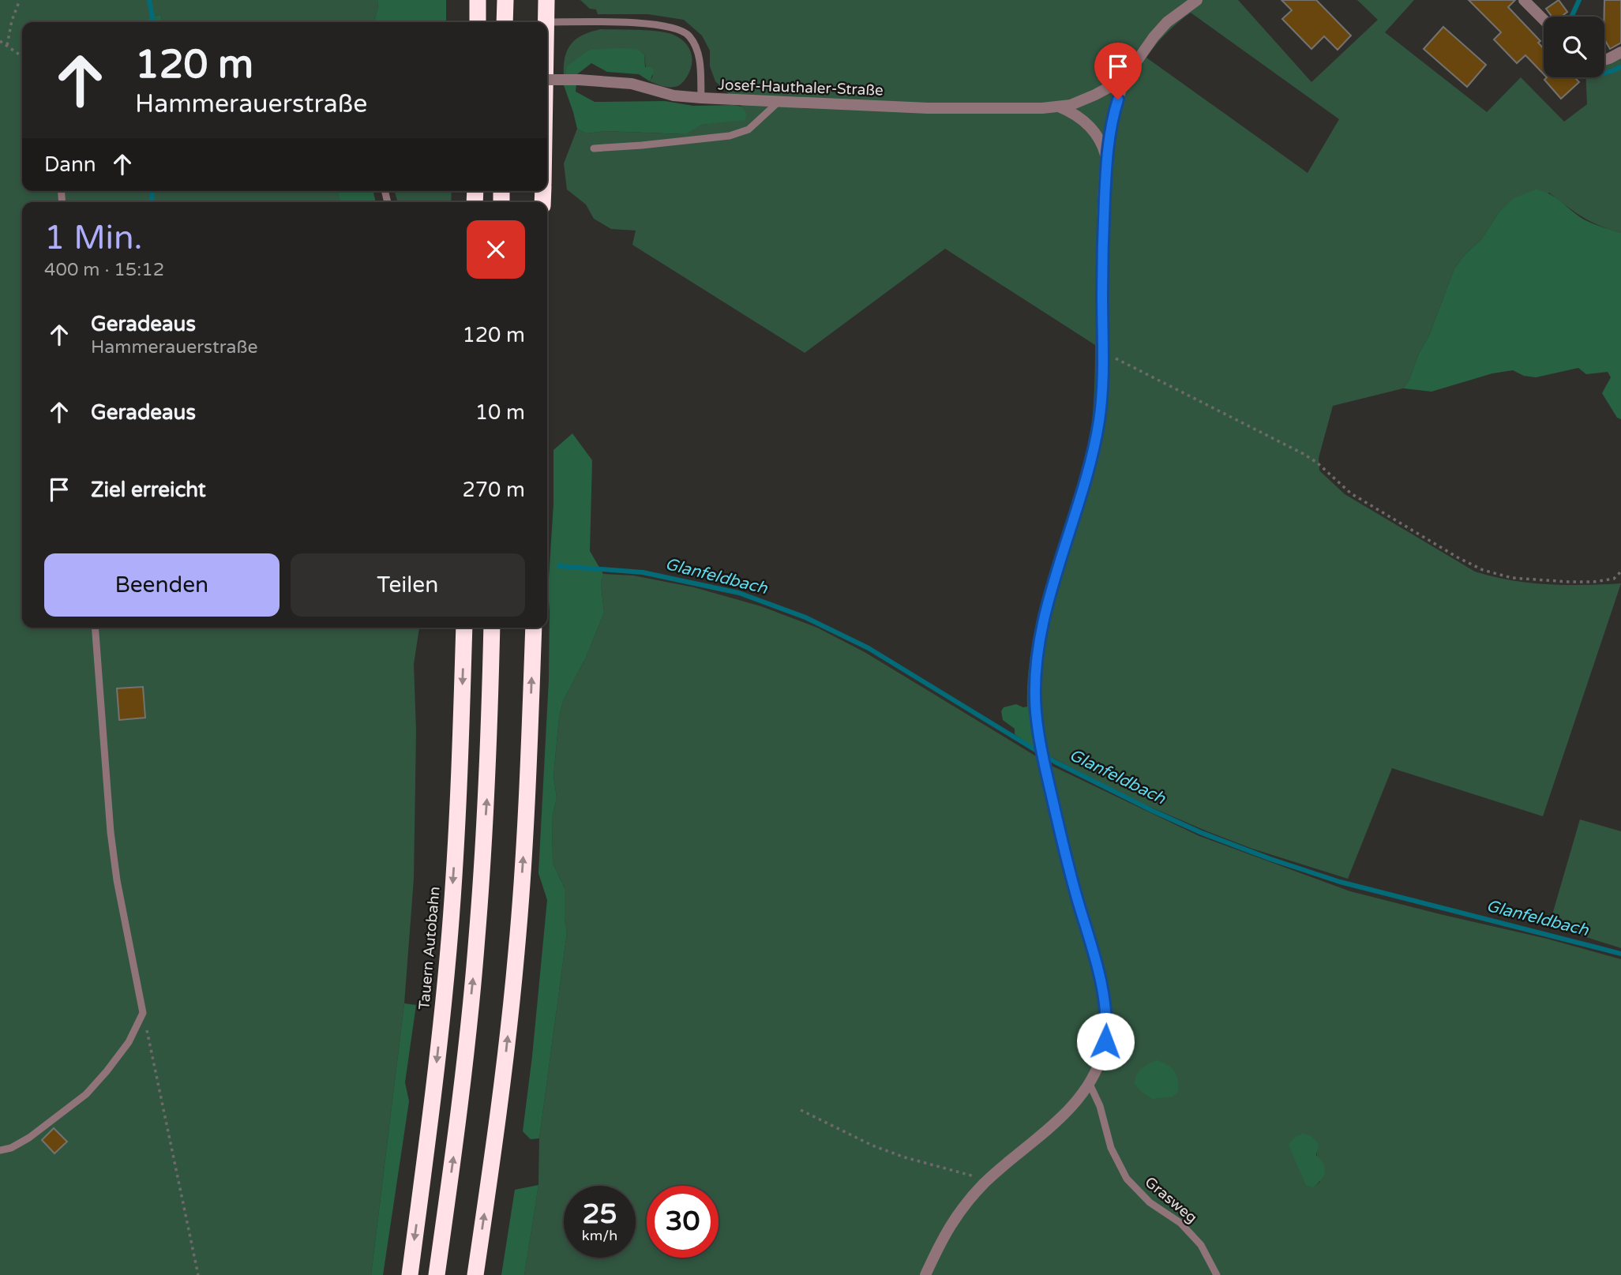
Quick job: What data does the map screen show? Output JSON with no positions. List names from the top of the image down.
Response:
{
  "streets": {
    "highway": ["Tauern Autobahn"],
    "street": ["Josef-Hauthaler-Straße"],
    "lane": ["Grasweg"]
  },
  "water": ["Glanfeldbach"],
  "page": {
    "turn": ["120 m", "Hammerauerstraße"],
    "then": "Dann",
    "heading": ["1 Min.", "400 m · 15:12"],
    "list": [
      {
        "name": "Geradeaus",
        "note": "Hammerauerstraße",
        "value": "120 m"
      },
      {
        "name": "Geradeaus",
        "value": "10 m"
      },
      {
        "name": "Ziel erreicht",
        "value": "270 m"
      }
    ],
    "buttons": ["Beenden", "Teilen"],
    "speed": "25 km/h",
    "limit": "30"
  }
}
